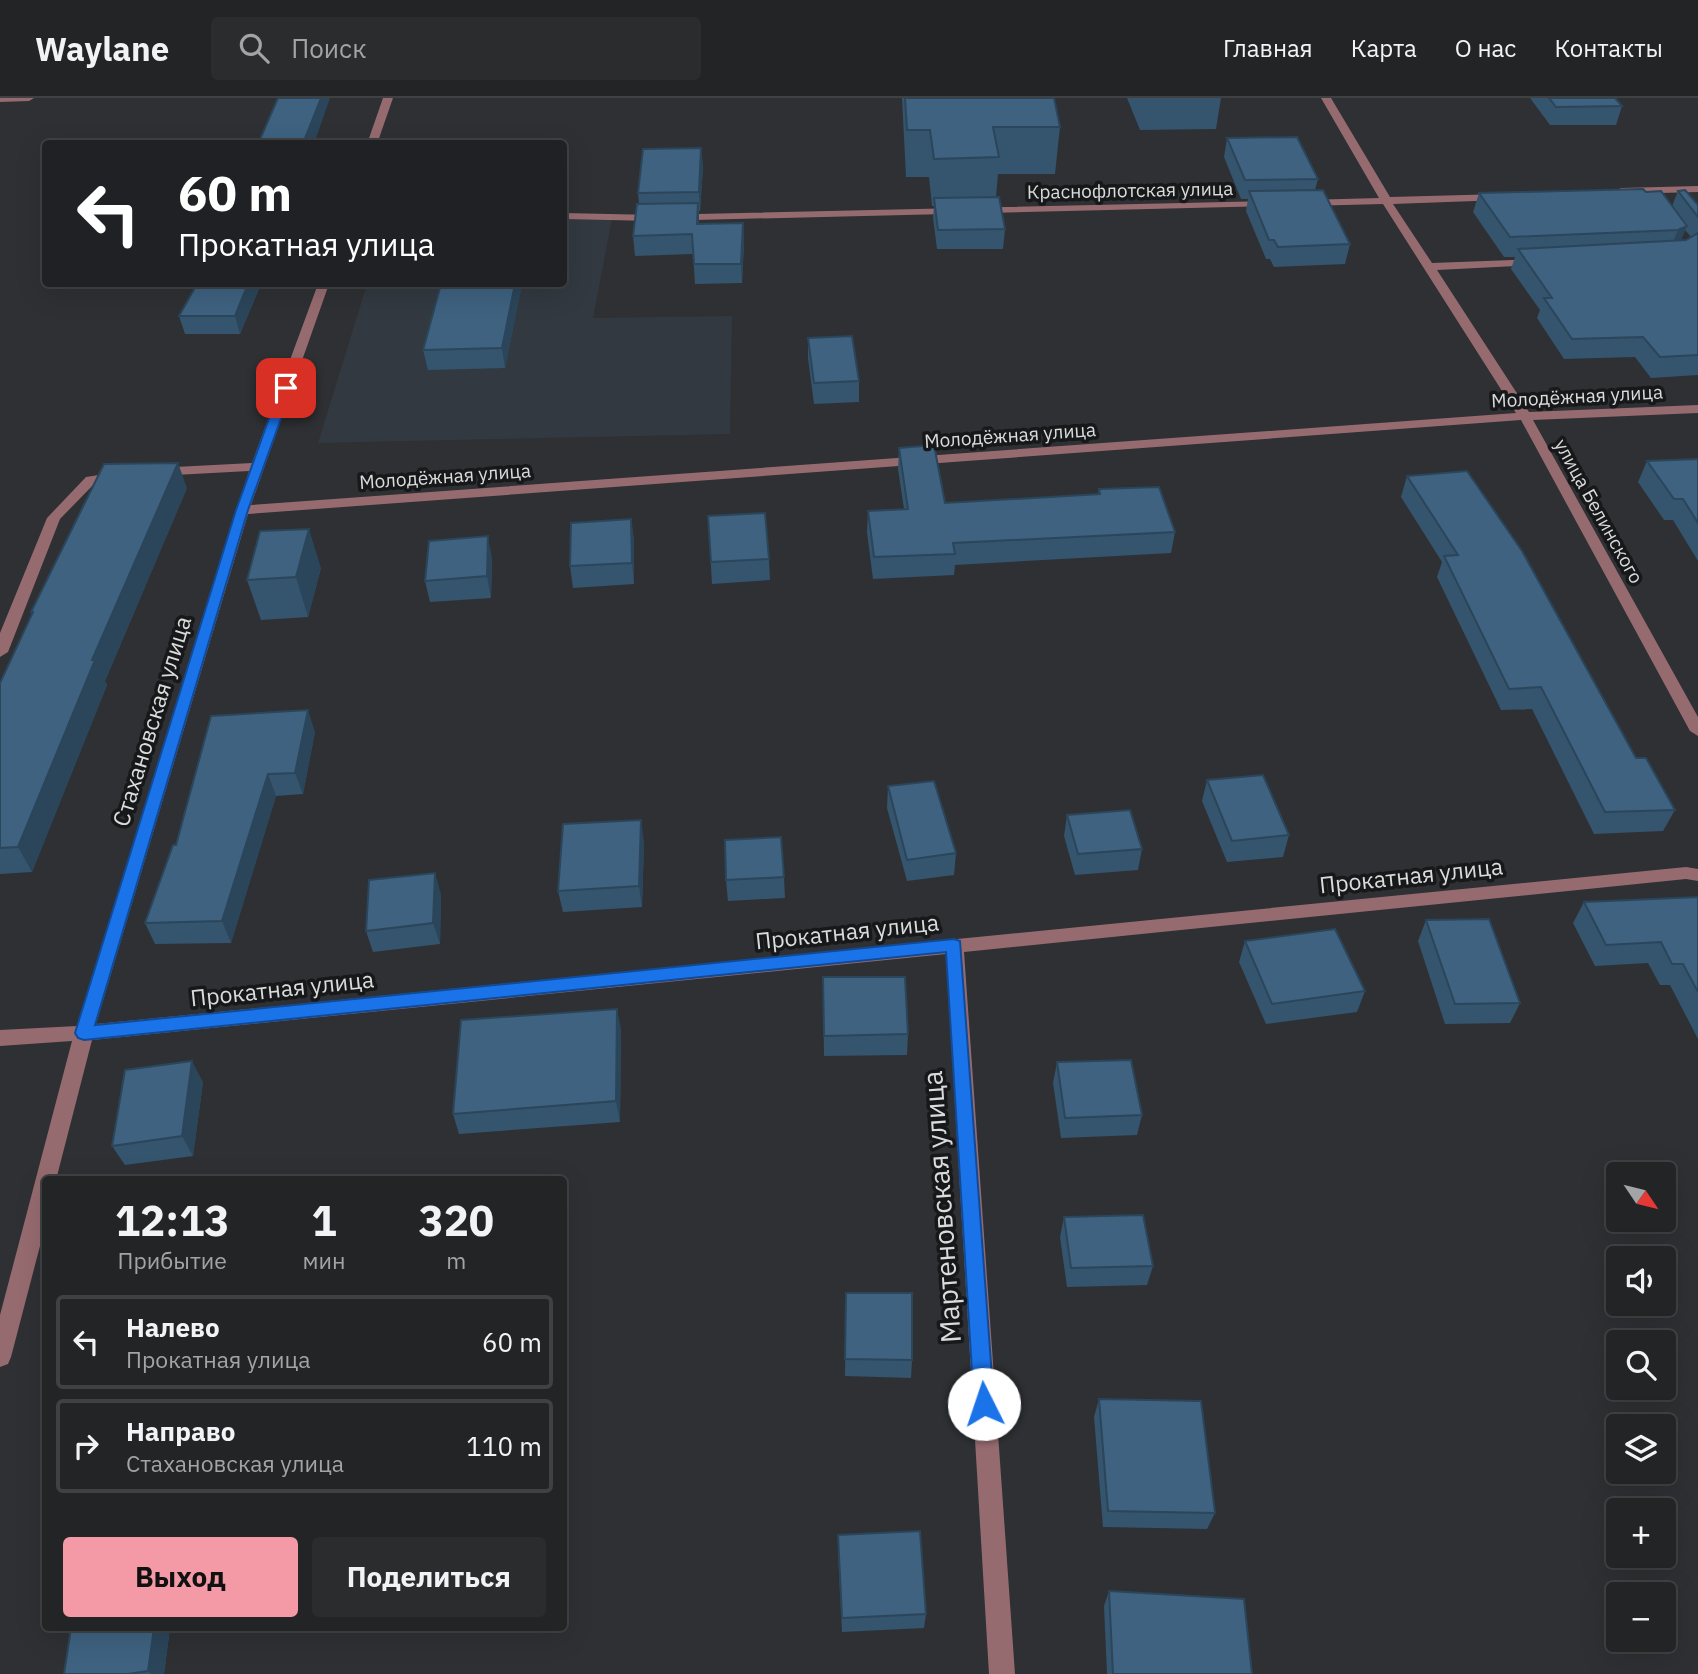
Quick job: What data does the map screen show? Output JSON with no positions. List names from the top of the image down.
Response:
{
  "streets": {
    "street": [
      "Краснофлотская улица",
      "Молодёжная улица",
      "улица Белинского",
      "Стахановская улица",
      "Прокатная улица",
      "Мартеновская улица"
    ]
  },
  "crossings": [
    ["Молодёжная улица", "улица Белинского"],
    ["Молодёжная улица", "Стахановская улица"],
    ["Стахановская улица", "Прокатная улица"],
    ["Прокатная улица", "Мартеновская улица"]
  ],
  "north": "bottom right",
  "page": {
    "header": "Waylane",
    "search": "Поиск",
    "nav": [
      "Главная",
      "Карта",
      "О нас",
      "Контакты"
    ],
    "turn": ["60 m", "Прокатная улица"],
    "map_buttons": ["+", "−"],
    "eta": [
      "12:13",
      "Прибытие",
      "1",
      "мин",
      "320",
      "m"
    ],
    "list": [
      {
        "name": "Налево",
        "note": "Прокатная улица",
        "value": "60 m"
      },
      {
        "name": "Направо",
        "note": "Стахановская улица",
        "value": "110 m"
      }
    ],
    "buttons": ["Выход", "Поделиться"]
  }
}
